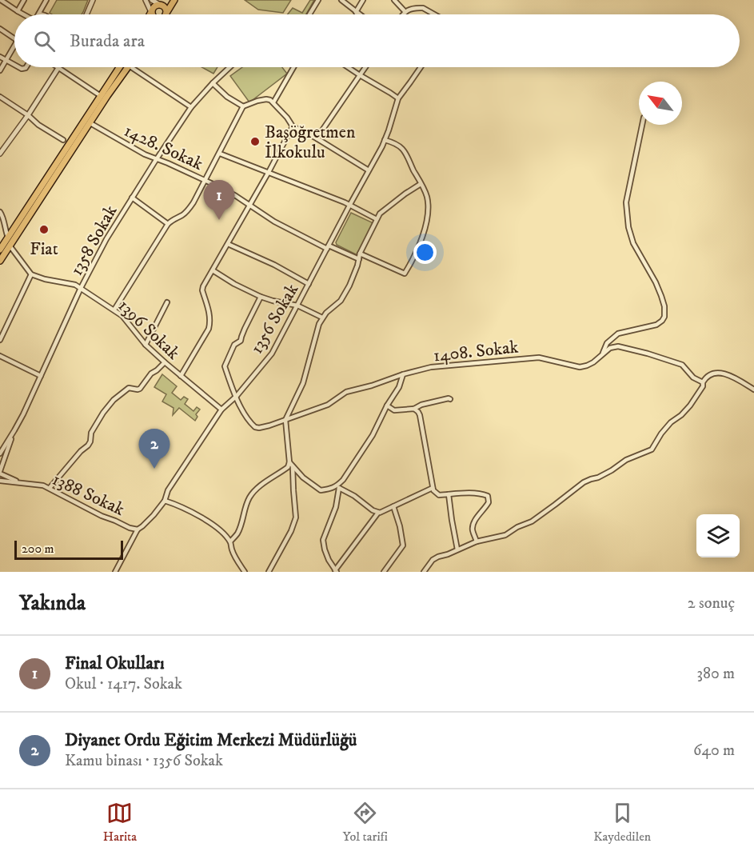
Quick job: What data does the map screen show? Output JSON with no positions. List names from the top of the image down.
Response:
{
  "streets": {
    "street": [
      "1428. Sokak",
      "1358 Sokak",
      "1356 Sokak",
      "1396 Sokak",
      "1408. Sokak",
      "1388 Sokak"
    ]
  },
  "crossings": [
    ["1428. Sokak", "1358 Sokak"],
    ["1428. Sokak", "1356 Sokak"],
    ["1358 Sokak", "1396 Sokak"],
    ["1356 Sokak", "1396 Sokak"],
    ["1356 Sokak", "1408. Sokak"],
    ["1356 Sokak", "1388 Sokak"]
  ],
  "places": ["Başöğretmen İlkokulu", "Fiat"],
  "scale_bar": "200 m",
  "north": "top left",
  "page": {
    "search": "Burada ara",
    "pins": ["1", "2"],
    "scale": "200 m",
    "heading": ["Yakında", "2 sonuç"],
    "list": [
      {
        "mark": "1",
        "name": "Final Okulları",
        "note": "Okul · 1417. Sokak",
        "value": "380 m"
      },
      {
        "mark": "2",
        "name": "Diyanet Ordu Eğitim Merkezi Müdürlüğü",
        "note": "Kamu binası · 1356 Sokak",
        "value": "640 m"
      }
    ],
    "nav": ["Harita", "Yol tarifi", "Kaydedilen"]
  }
}
